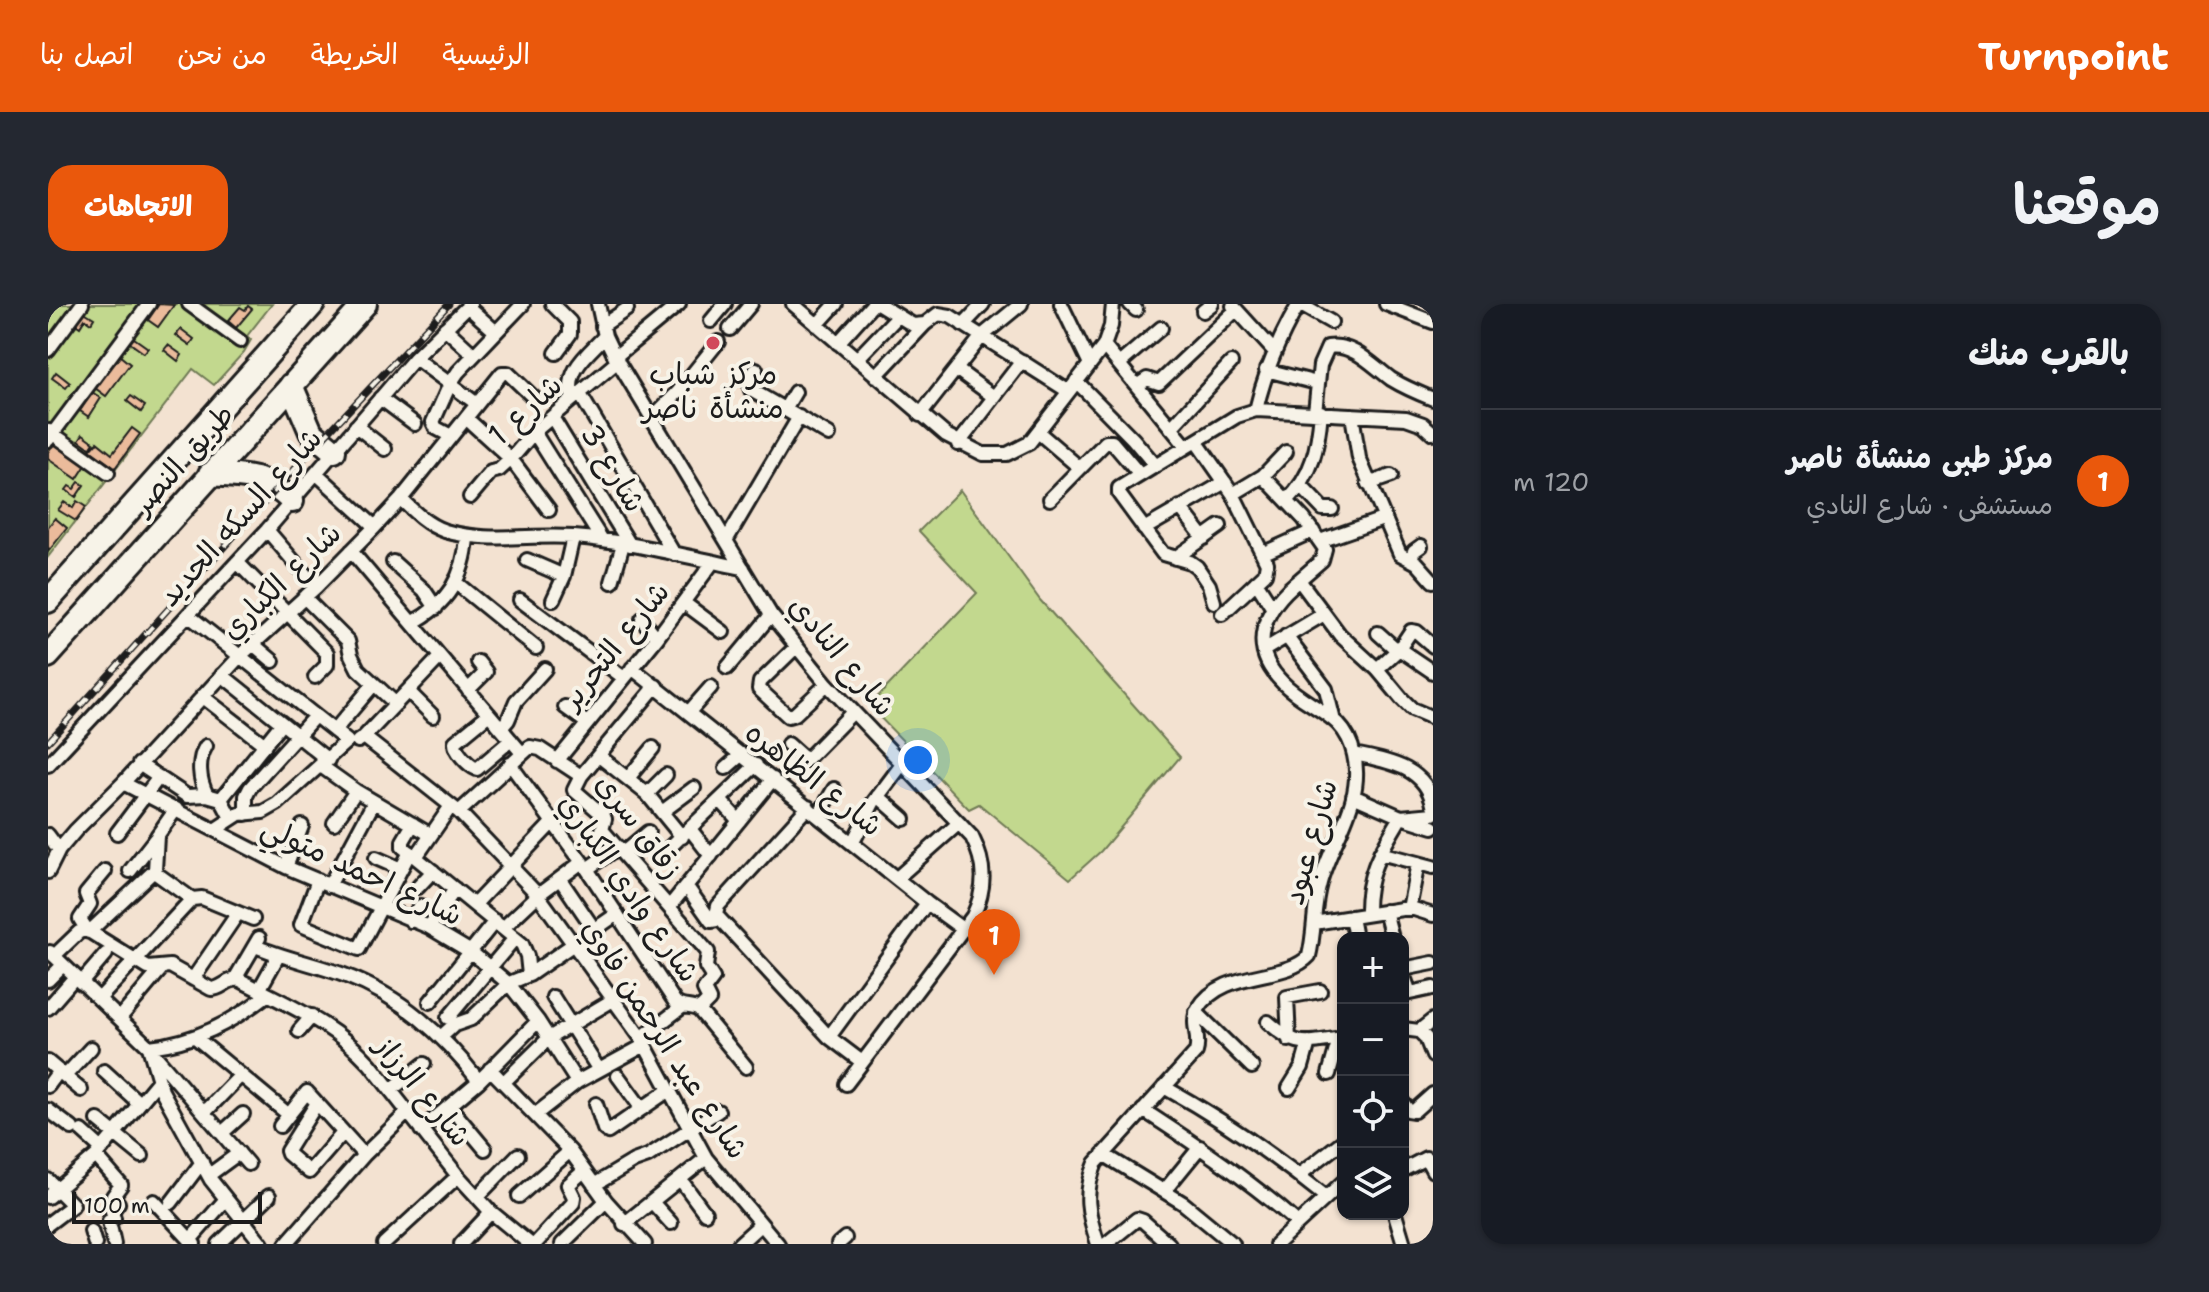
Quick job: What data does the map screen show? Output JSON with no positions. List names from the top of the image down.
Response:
{
  "streets": {
    "highway": ["طريق النصر"],
    "street": [
      "شارع 1",
      "شارع 3",
      "شارع السكه الحديد",
      "شارع الكباري",
      "شارع التحرير",
      "شارع النادي",
      "شارع الظاهره",
      "زقاق سرى",
      "شارع عبود",
      "شارع احمد متولي",
      "شارع وادي الكباري",
      "شارع عبد الرحمن فاوي",
      "شارع الرزاز"
    ]
  },
  "crossings": [
    ["شارع 1", "شارع 3"],
    ["شارع 1", "شارع النادي"],
    ["شارع الكباري", "شارع احمد متولي"],
    ["شارع التحرير", "شارع الظاهره"],
    ["شارع النادي", "شارع الظاهره"],
    ["زقاق سرى", "شارع وادي الكباري"]
  ],
  "places": ["مركز شباب منشأة ناصر"],
  "scale_bar": "100 m",
  "page": {
    "header": "Turnpoint",
    "nav": [
      "الرئيسية",
      "الخريطة",
      "من نحن",
      "اتصل بنا"
    ],
    "title": "موقعنا",
    "buttons": "الاتجاهات",
    "heading": "بالقرب منك",
    "list": [
      {
        "mark": "1",
        "name": "مركز طبى منشأة ناصر",
        "note": "مستشفى · شارع النادي",
        "value": "120 m"
      }
    ],
    "pins": "1",
    "map_buttons": ["+", "−"],
    "scale": "100 m"
  }
}
